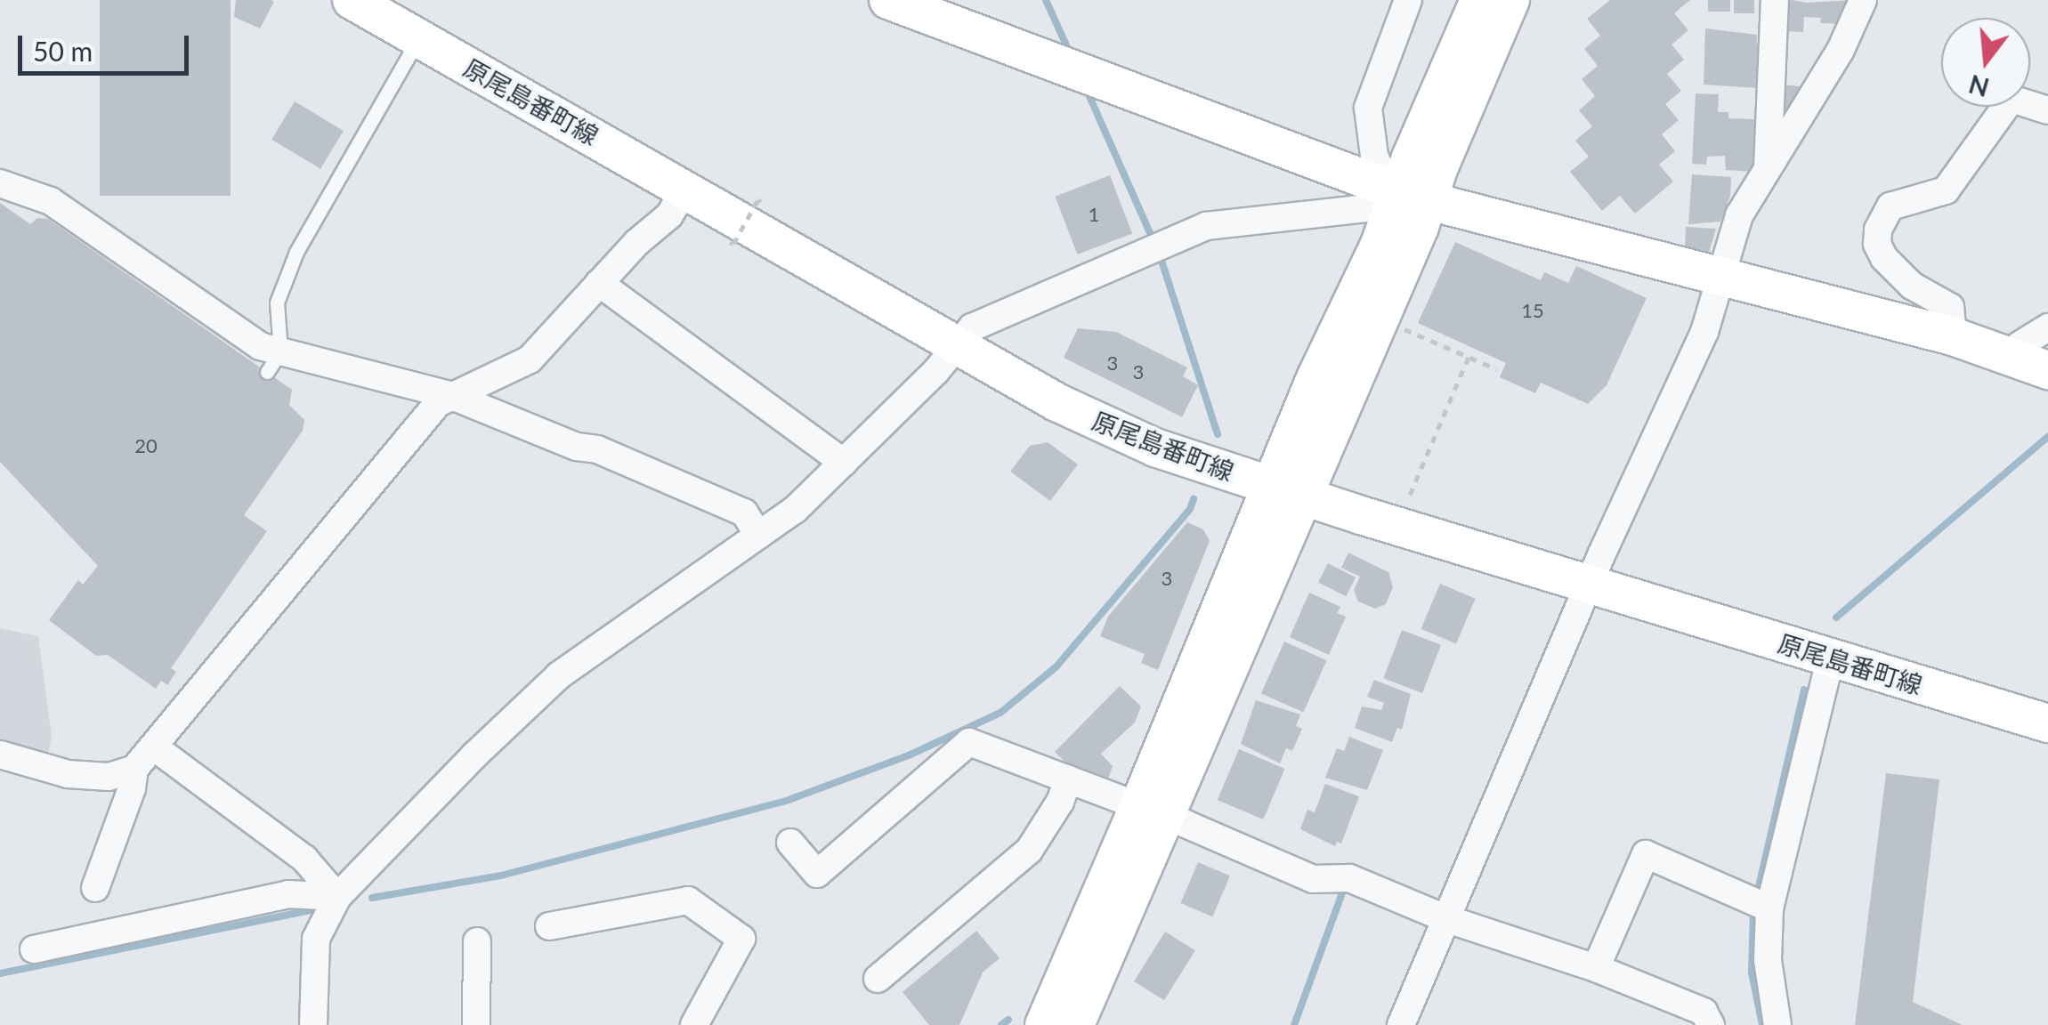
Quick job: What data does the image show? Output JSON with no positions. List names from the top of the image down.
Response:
{
  "streets": {
    "street": ["原尾島番町線"]
  },
  "house_numbers": [
    "1",
    "15",
    "3",
    "3",
    "20",
    "3"
  ],
  "scale_bar": "50 m",
  "north": "bottom"
}
